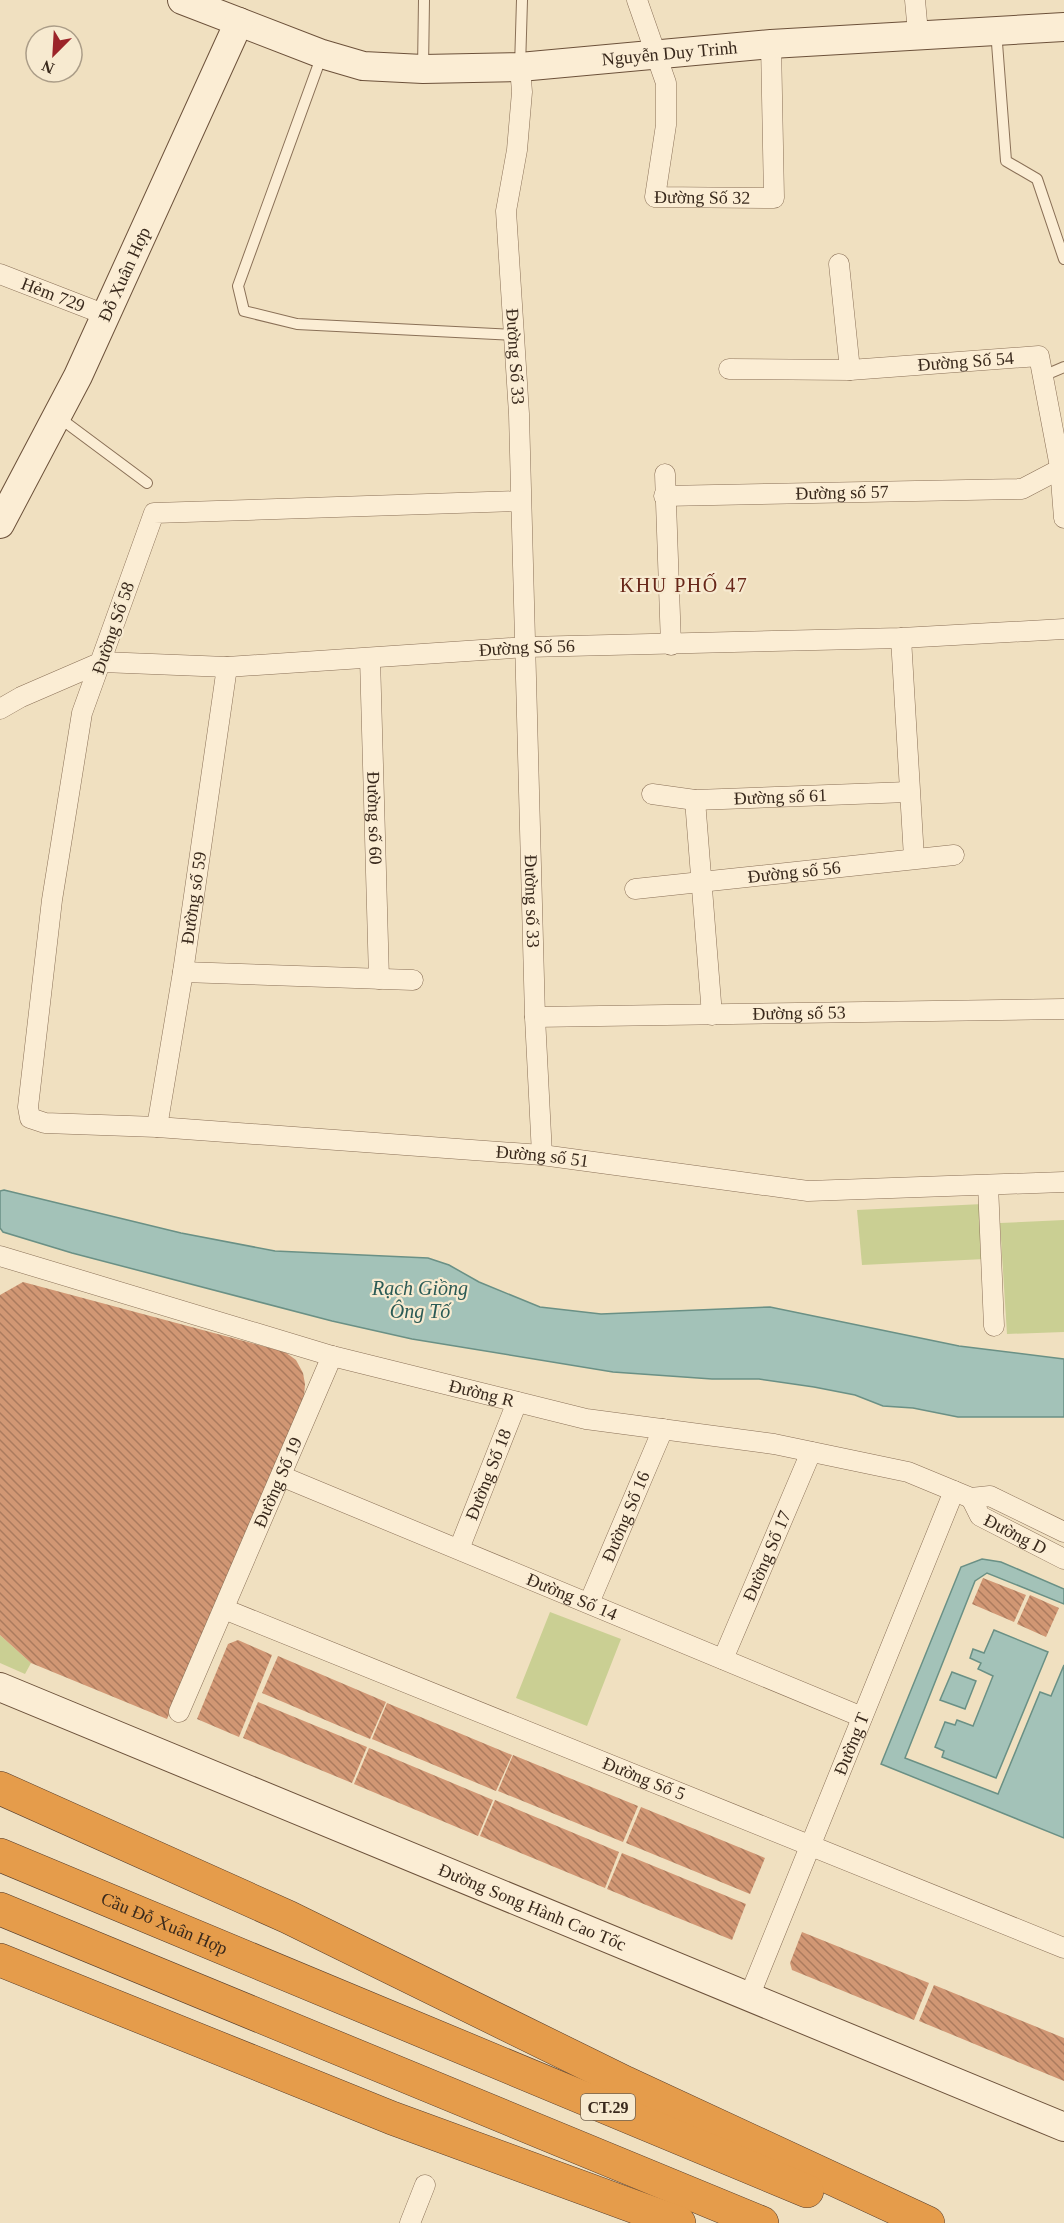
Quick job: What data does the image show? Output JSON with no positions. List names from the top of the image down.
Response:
{
  "streets": {
    "highway": ["Cầu Đỗ Xuân Hợp", "CT.29"],
    "main road": ["Nguyễn Duy Trinh", "Đỗ Xuân Hợp", "Đường Song Hành Cao Tốc"],
    "street": [
      "Đường Số 32",
      "Hẻm 729",
      "Đường Số 33",
      "Đường Số 54",
      "Đường số 57",
      "Đường Số 58",
      "Đường Số 56",
      "Đường số 61",
      "Đường số 60",
      "Đường số 56",
      "Đường số 59",
      "Đường số 33",
      "Đường số 53",
      "Đường số 51",
      "Đường R",
      "Đường Số 18",
      "Đường Số 19",
      "Đường Số 16",
      "Đường D",
      "Đường Số 17",
      "Đường Số 14",
      "Đường T",
      "Đường Số 5"
    ]
  },
  "crossings": [
    ["Nguyễn Duy Trinh", "Đường Số 32"],
    ["Nguyễn Duy Trinh", "Đỗ Xuân Hợp"],
    ["Nguyễn Duy Trinh", "Đường Số 33"],
    ["Đỗ Xuân Hợp", "Hẻm 729"],
    ["Đường Số 33", "Đường Số 58"],
    ["Đường Số 33", "Đường Số 56"],
    ["Đường Số 33", "Đường số 33"],
    ["Đường Số 54", "Đường số 57"],
    ["Đường Số 58", "Đường Số 56"],
    ["Đường Số 58", "Đường số 51"],
    ["Đường Số 56", "Đường số 60"],
    ["Đường Số 56", "Đường số 59"],
    ["Đường Số 56", "Đường số 33"],
    ["Đường số 59", "Đường số 51"],
    ["Đường số 33", "Đường số 53"],
    ["Đường số 33", "Đường số 51"],
    ["Đường R", "Đường Số 18"],
    ["Đường R", "Đường Số 19"],
    ["Đường R", "Đường Số 16"],
    ["Đường R", "Đường D"],
    ["Đường R", "Đường Số 17"],
    ["Đường R", "Đường T"],
    ["Đường Số 18", "Đường Số 14"],
    ["Đường Số 19", "Đường Số 14"],
    ["Đường Số 19", "Đường Số 5"],
    ["Đường Số 16", "Đường Số 14"],
    ["Đường D", "Đường T"],
    ["Đường Số 17", "Đường Số 14"],
    ["Đường Số 14", "Đường T"],
    ["Đường T", "Đường Số 5"],
    ["Đường T", "Đường Song Hành Cao Tốc"]
  ],
  "districts": ["KHU PHỐ 47"],
  "water": ["Rạch Giồng Ông Tố"],
  "north": "bottom left"
}
